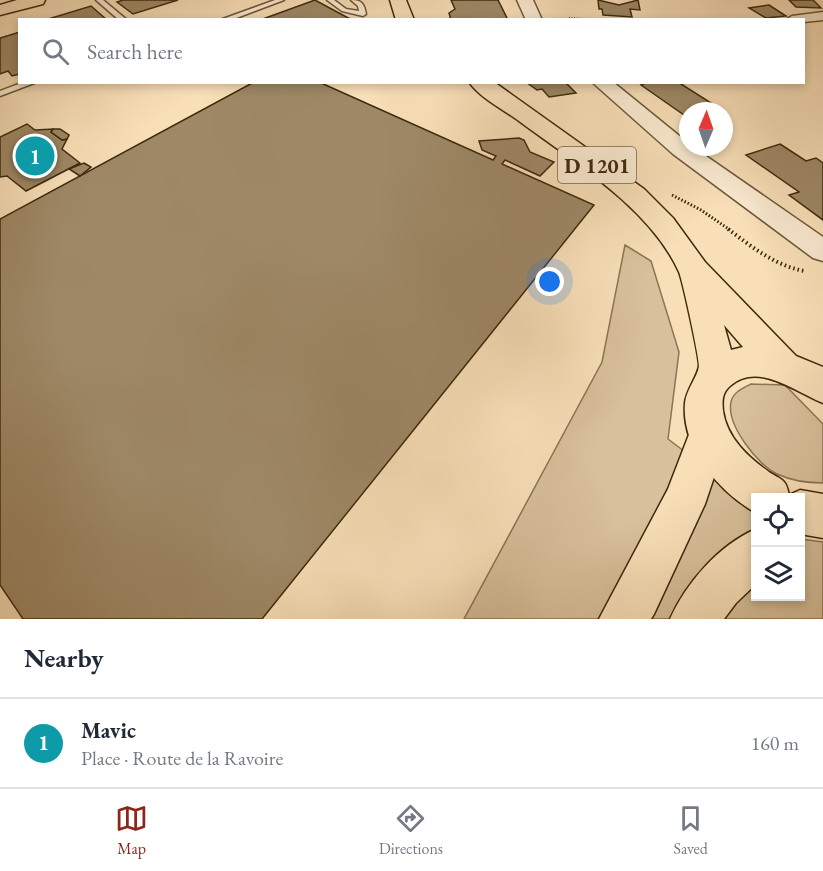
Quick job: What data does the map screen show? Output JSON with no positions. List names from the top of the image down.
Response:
{
  "streets": {
    "main road": ["D 1201"]
  },
  "north": "top",
  "page": {
    "search": "Search here",
    "pins": "1",
    "heading": "Nearby",
    "list": [
      {
        "mark": "1",
        "name": "Mavic",
        "note": "Place · Route de la Ravoire",
        "value": "160 m"
      }
    ],
    "nav": ["Map", "Directions", "Saved"]
  }
}
